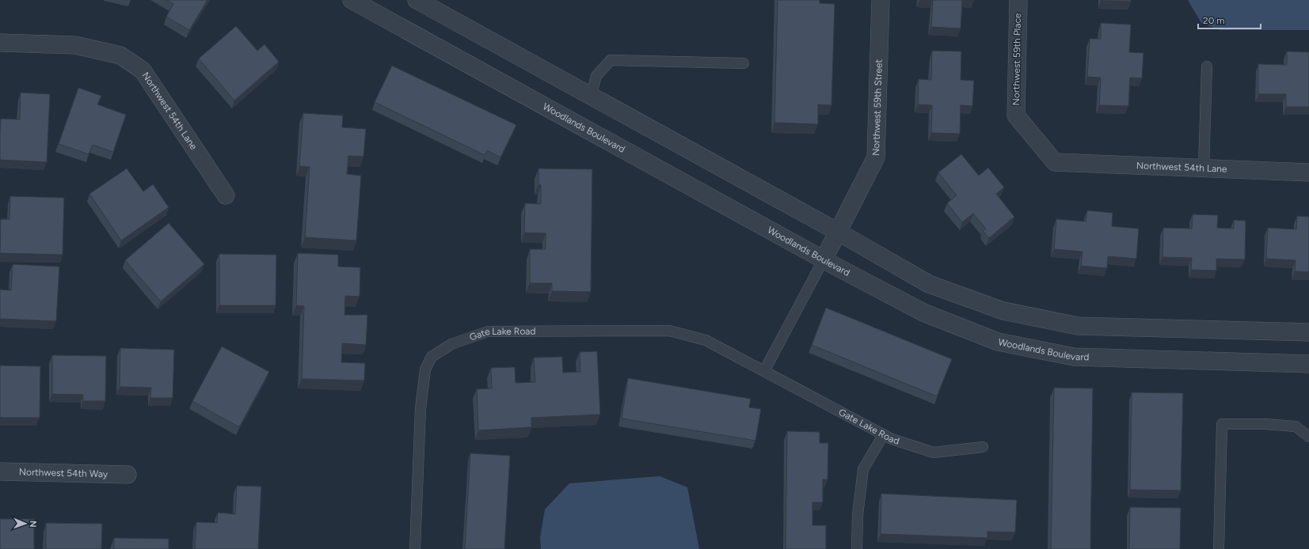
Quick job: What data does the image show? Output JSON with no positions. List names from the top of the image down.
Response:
{
  "streets": {
    "street": [
      "Northwest 59th Place",
      "Northwest 59th Street",
      "Northwest 54th Lane",
      "Woodlands Boulevard",
      "Northwest 54th Way"
    ],
    "lane": ["Gate Lake Road"]
  },
  "crossings": [
    ["Northwest 59th Place", "Northwest 54th Lane"],
    ["Northwest 59th Street", "Woodlands Boulevard"]
  ],
  "scale_bar": "20 m",
  "north": "right"
}
